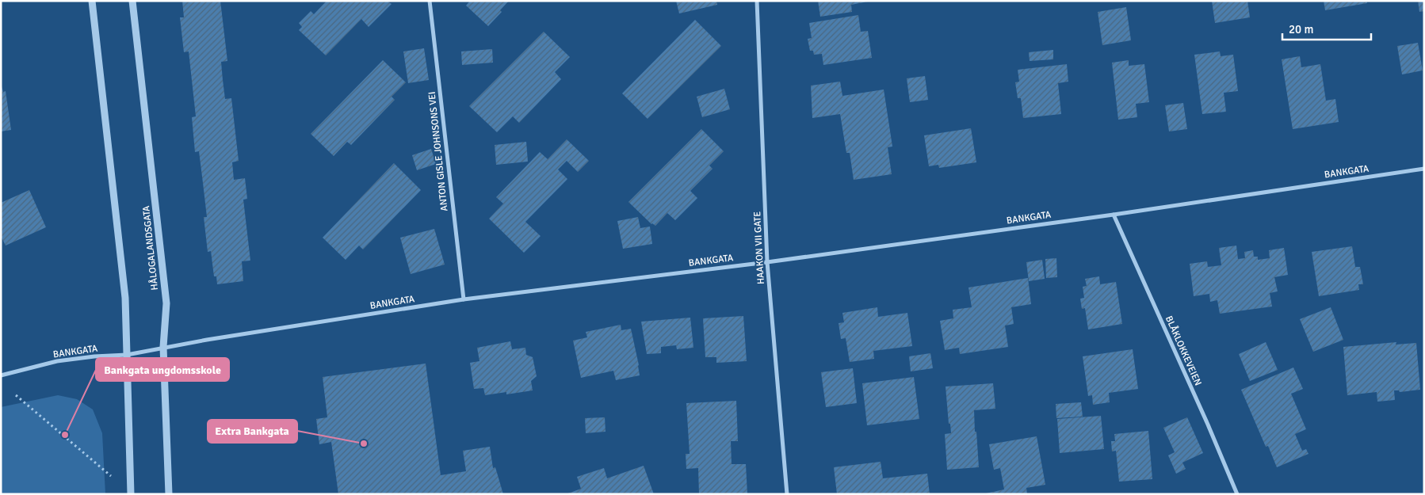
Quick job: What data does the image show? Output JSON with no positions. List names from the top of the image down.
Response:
{
  "streets": {
    "street": [
      "ANTON GISLE JOHNSONS VEI",
      "BANKGATA",
      "HÅLOGALANDSGATA",
      "HAAKON VII GATE",
      "BLÅKLOKKEVEIEN"
    ]
  },
  "crossings": [
    ["ANTON GISLE JOHNSONS VEI", "BANKGATA"],
    ["BANKGATA", "HÅLOGALANDSGATA"],
    ["BANKGATA", "HAAKON VII GATE"],
    ["BANKGATA", "BLÅKLOKKEVEIEN"]
  ],
  "places": ["Bankgata ungdomsskole", "Extra Bankgata"],
  "scale_bar": "20 m"
}
